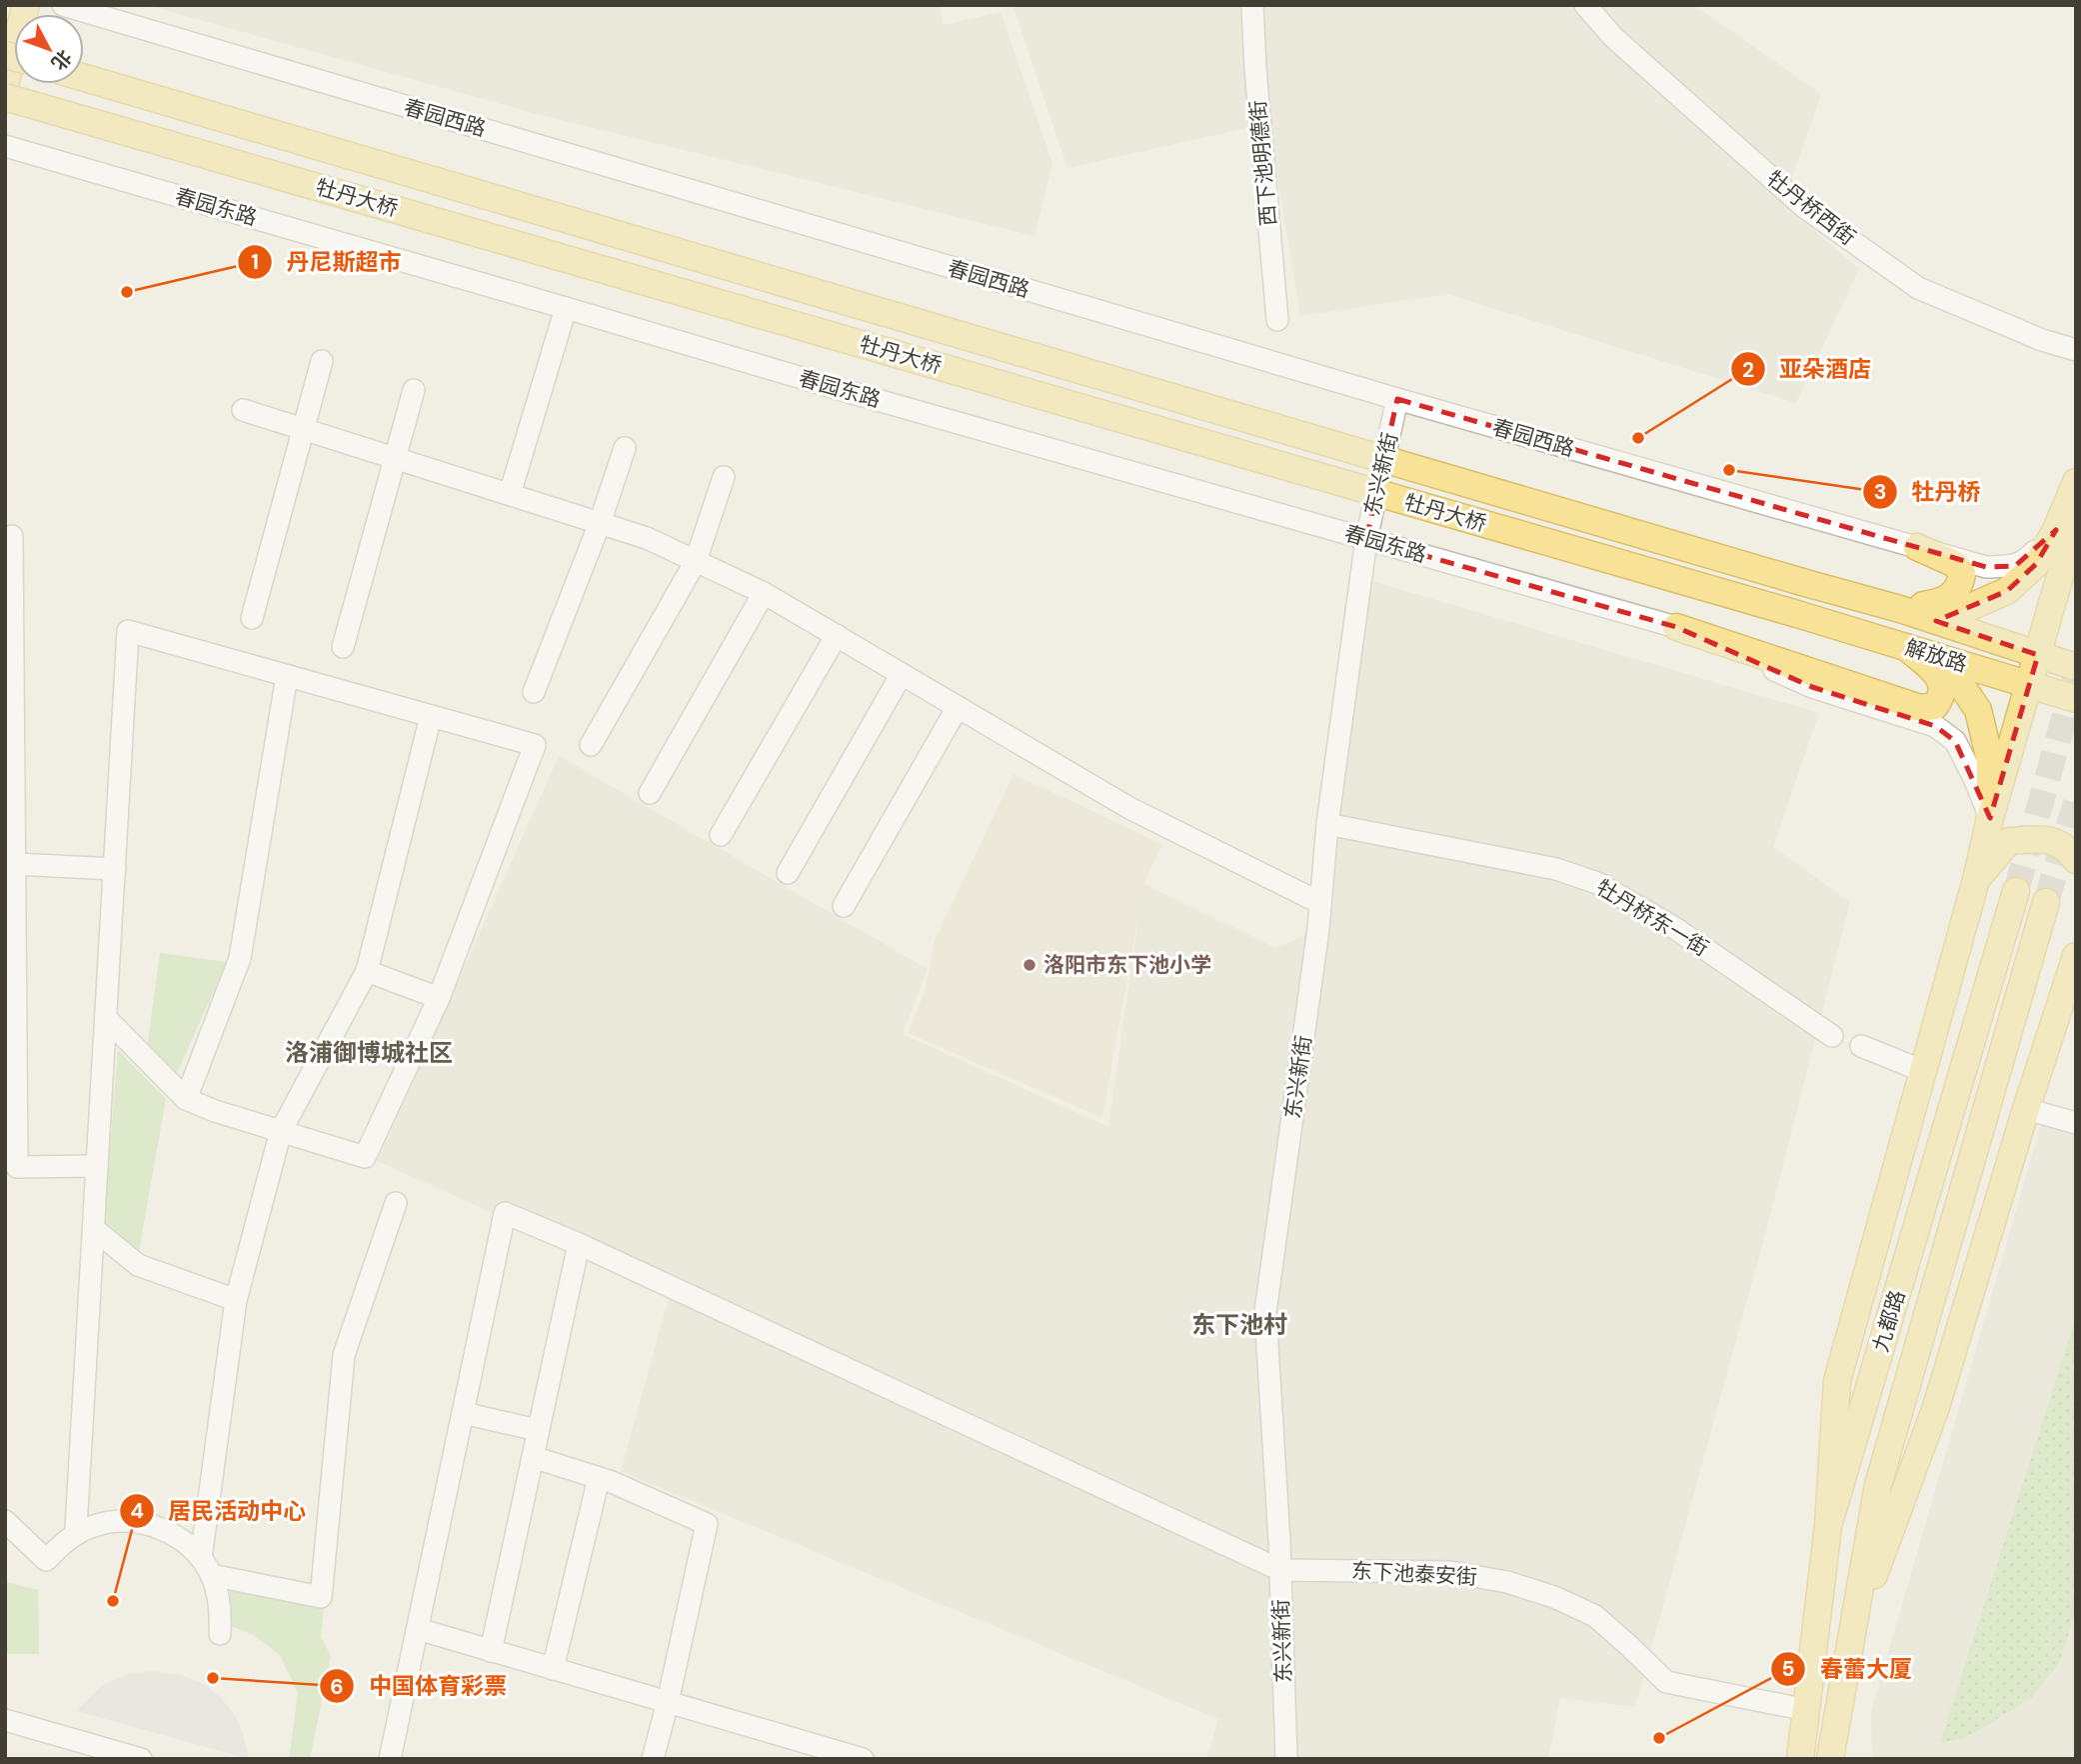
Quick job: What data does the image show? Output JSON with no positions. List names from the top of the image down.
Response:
{
  "streets": {
    "main road": ["牡丹大桥", "解放路", "九都路"],
    "street": [
      "春园西路",
      "西下池明德街",
      "春园东路",
      "牡丹桥西街",
      "东兴新街",
      "牡丹桥东一街",
      "东下池泰安街"
    ]
  },
  "crossings": [
    ["春园西路", "东兴新街"],
    ["牡丹大桥", "解放路"],
    ["春园东路", "东兴新街"],
    ["东兴新街", "牡丹桥东一街"],
    ["东兴新街", "东下池泰安街"],
    ["九都路", "东下池泰安街"]
  ],
  "districts": ["洛浦御博城社区", "东下池村"],
  "places": [
    "丹尼斯超市",
    "亚朵酒店",
    "牡丹桥",
    "洛阳市东下池小学",
    "居民活动中心",
    "中国体育彩票",
    "春蕾大厦"
  ],
  "north": "bottom right"
}
